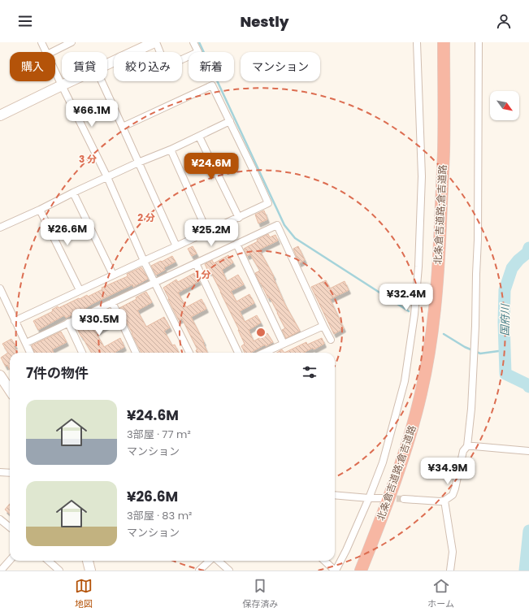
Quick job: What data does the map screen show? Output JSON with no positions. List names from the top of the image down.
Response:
{
  "streets": {
    "highway": ["北条倉吉道路;倉吉道路"]
  },
  "water": ["国府川"],
  "north": "bottom right",
  "page": {
    "header": "Nestly",
    "chip": [
      "購入",
      "賃貸",
      "絞り込み",
      "新着",
      "マンション"
    ],
    "price": [
      "¥66.1M",
      "¥24.6M",
      "¥26.6M",
      "¥25.2M",
      "¥32.4M",
      "¥30.5M",
      "¥34.9M"
    ],
    "heading": "7件の物件",
    "list": [
      {
        "name": "¥24.6M",
        "note": "3部屋 · 77 m² · マンション"
      },
      {
        "name": "¥26.6M",
        "note": "3部屋 · 83 m² · マンション"
      }
    ],
    "tabs": ["地図", "保存済み", "ホーム"]
  },
  "rings": ["3 分", "2 分", "1 分"]
}
